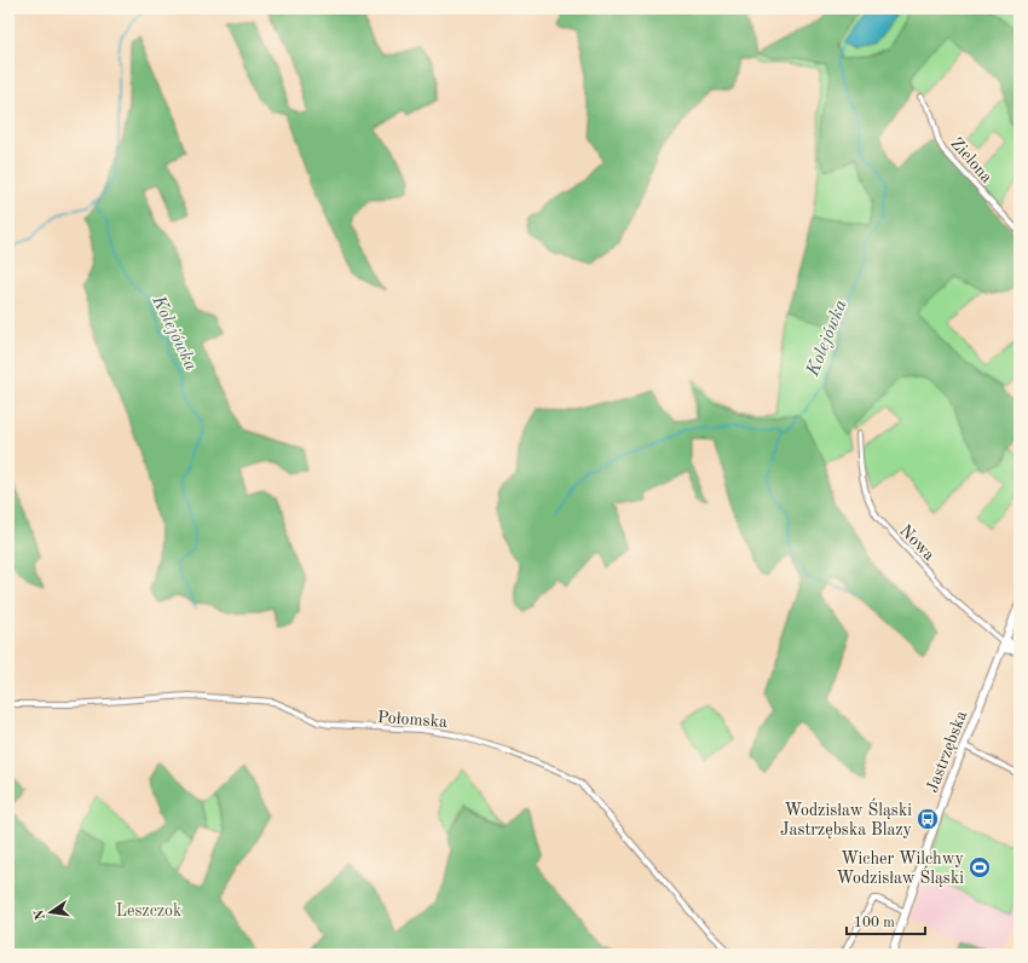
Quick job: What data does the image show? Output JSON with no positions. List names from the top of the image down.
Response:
{
  "streets": {
    "main road": ["Jastrzębska"],
    "street": ["Zielona", "Nowa", "Połomska"]
  },
  "crossings": [
    ["Nowa", "Jastrzębska"]
  ],
  "water": ["Kolejówka"],
  "parks": ["Leszczok"],
  "places": {
    "bus stop": ["Wodzisław Śląski Jastrzębska Blazy"],
    "sports": ["Wicher Wilchwy Wodzisław Śląski"]
  },
  "scale_bar": "100 m",
  "north": "left"
}
